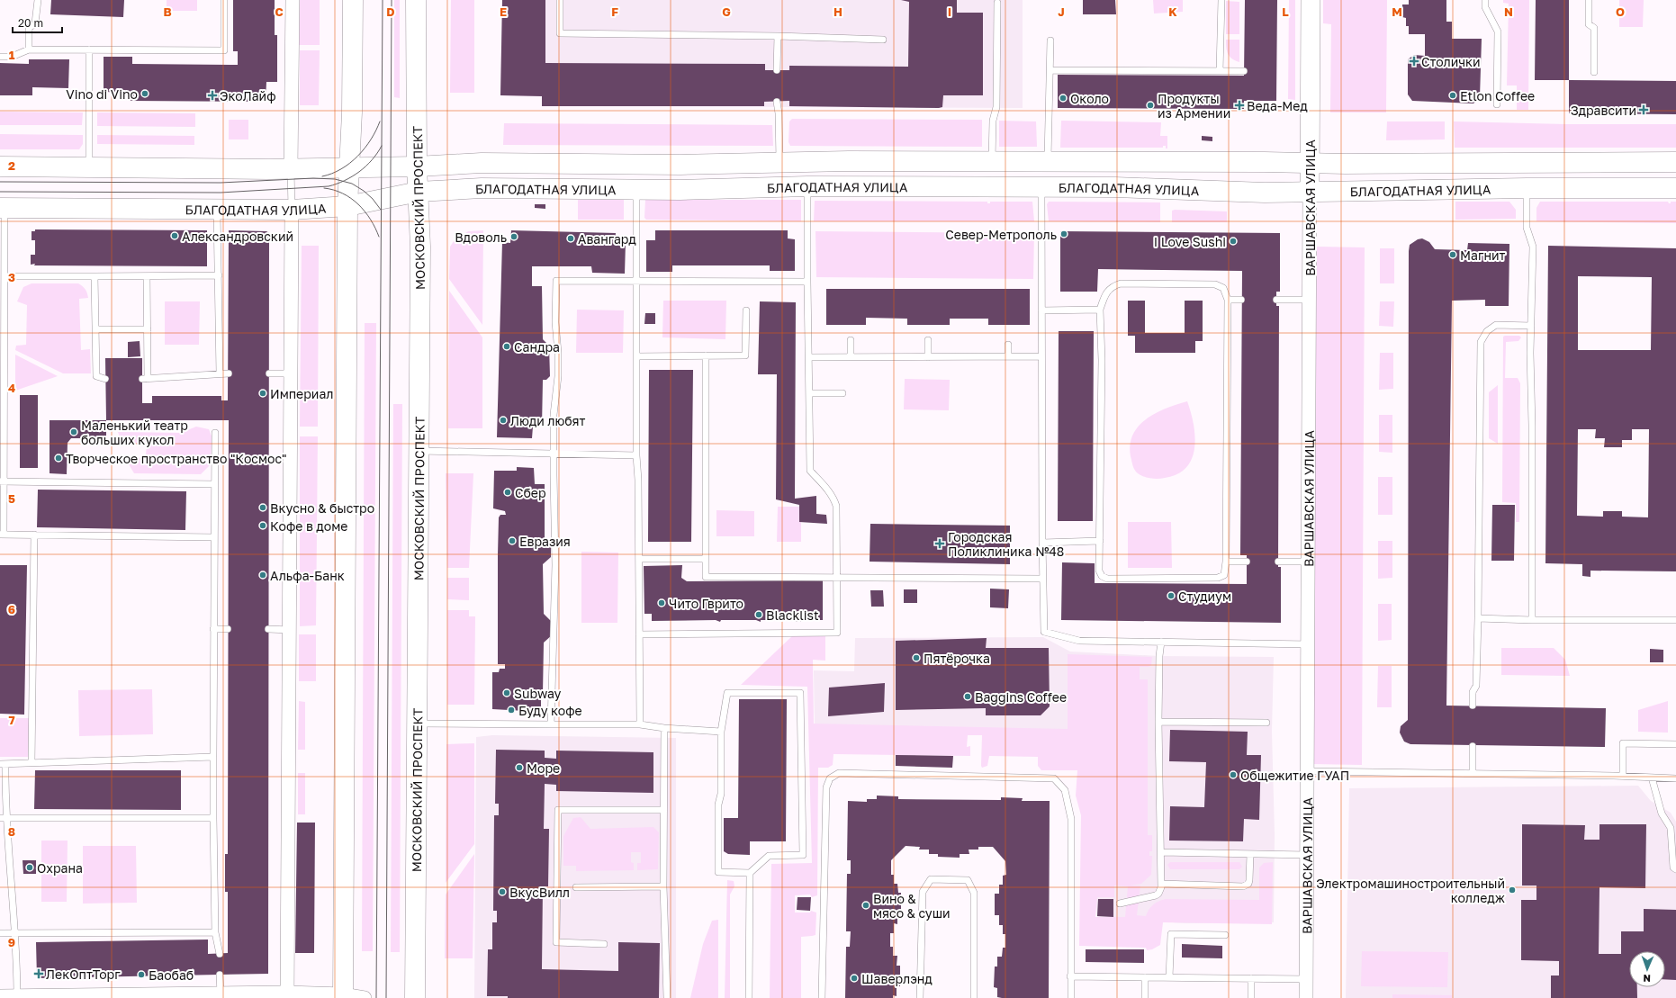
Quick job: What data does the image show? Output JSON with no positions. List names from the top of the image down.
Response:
{
  "streets": {
    "main road": ["БЛАГОДАТНАЯ УЛИЦА", "МОСКОВСКИЙ ПРОСПЕКТ"],
    "street": ["ВАРШАВСКАЯ УЛИЦА"]
  },
  "crossings": [
    ["БЛАГОДАТНАЯ УЛИЦА", "МОСКОВСКИЙ ПРОСПЕКТ"],
    ["БЛАГОДАТНАЯ УЛИЦА", "ВАРШАВСКАЯ УЛИЦА"]
  ],
  "places": {
    "health": [
      "Столички",
      "ЭкоЛайф",
      "Веда-Мед",
      "Здравсити",
      "Городская Поликлиника №48",
      "ЛекОптТорг"
    ],
    "other": [
      "Vino di Vino",
      "Etlon Coffee",
      "Около",
      "Продукты из Армении",
      "Север-Метрополь",
      "Александровский",
      "Вдоволь",
      "Авангард",
      "I Love Sushi",
      "Магнит",
      "Сандра",
      "Империал",
      "Люди любят",
      "Маленький театр больших кукол",
      "Творческое пространство \"Космос\"",
      "Сбер",
      "Вкусно & быстро",
      "Кофе в доме",
      "Евразия",
      "Альфа-Банк",
      "Студиум",
      "Чито Гврито",
      "Blacklist",
      "Пятёрочка",
      "Subway",
      "Baggins Coffee",
      "Буду кофе",
      "Море",
      "Общежитие ГУАП",
      "Охрана",
      "Электромашиностроительный колледж",
      "ВкусВилл",
      "Вино & мясо & суши",
      "Баобаб",
      "Шаверлэнд"
    ]
  },
  "scale_bar": "20 m",
  "north": "bottom",
  "grid": {
    "columns": [
      "B",
      "C",
      "D",
      "E",
      "F",
      "G",
      "H",
      "I",
      "J",
      "K",
      "L",
      "M",
      "N",
      "O"
    ],
    "rows": [
      "1",
      "2",
      "3",
      "4",
      "5",
      "6",
      "7",
      "8",
      "9"
    ]
  }
}
